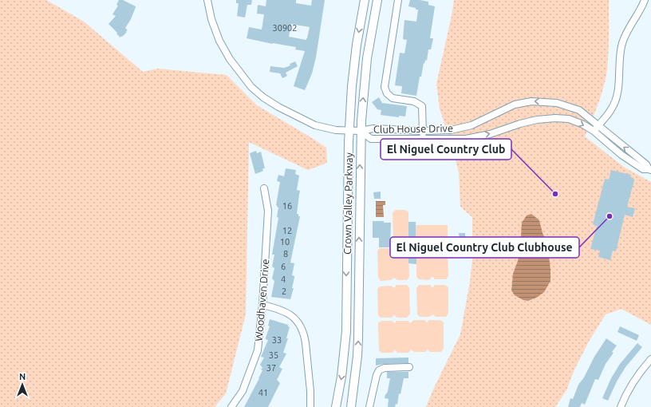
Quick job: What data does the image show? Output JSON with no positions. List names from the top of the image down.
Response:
{
  "streets": {
    "main road": ["Crown Valley Parkway"],
    "street": ["Club House Drive", "Woodhaven Drive"]
  },
  "crossings": [
    ["Club House Drive", "Crown Valley Parkway"]
  ],
  "places": ["El Niguel Country Club", "El Niguel Country Club Clubhouse"],
  "house_numbers": [
    "30902",
    "16",
    "12",
    "10",
    "8",
    "6",
    "4",
    "2",
    "33",
    "35",
    "37",
    "41"
  ],
  "north": "top"
}
